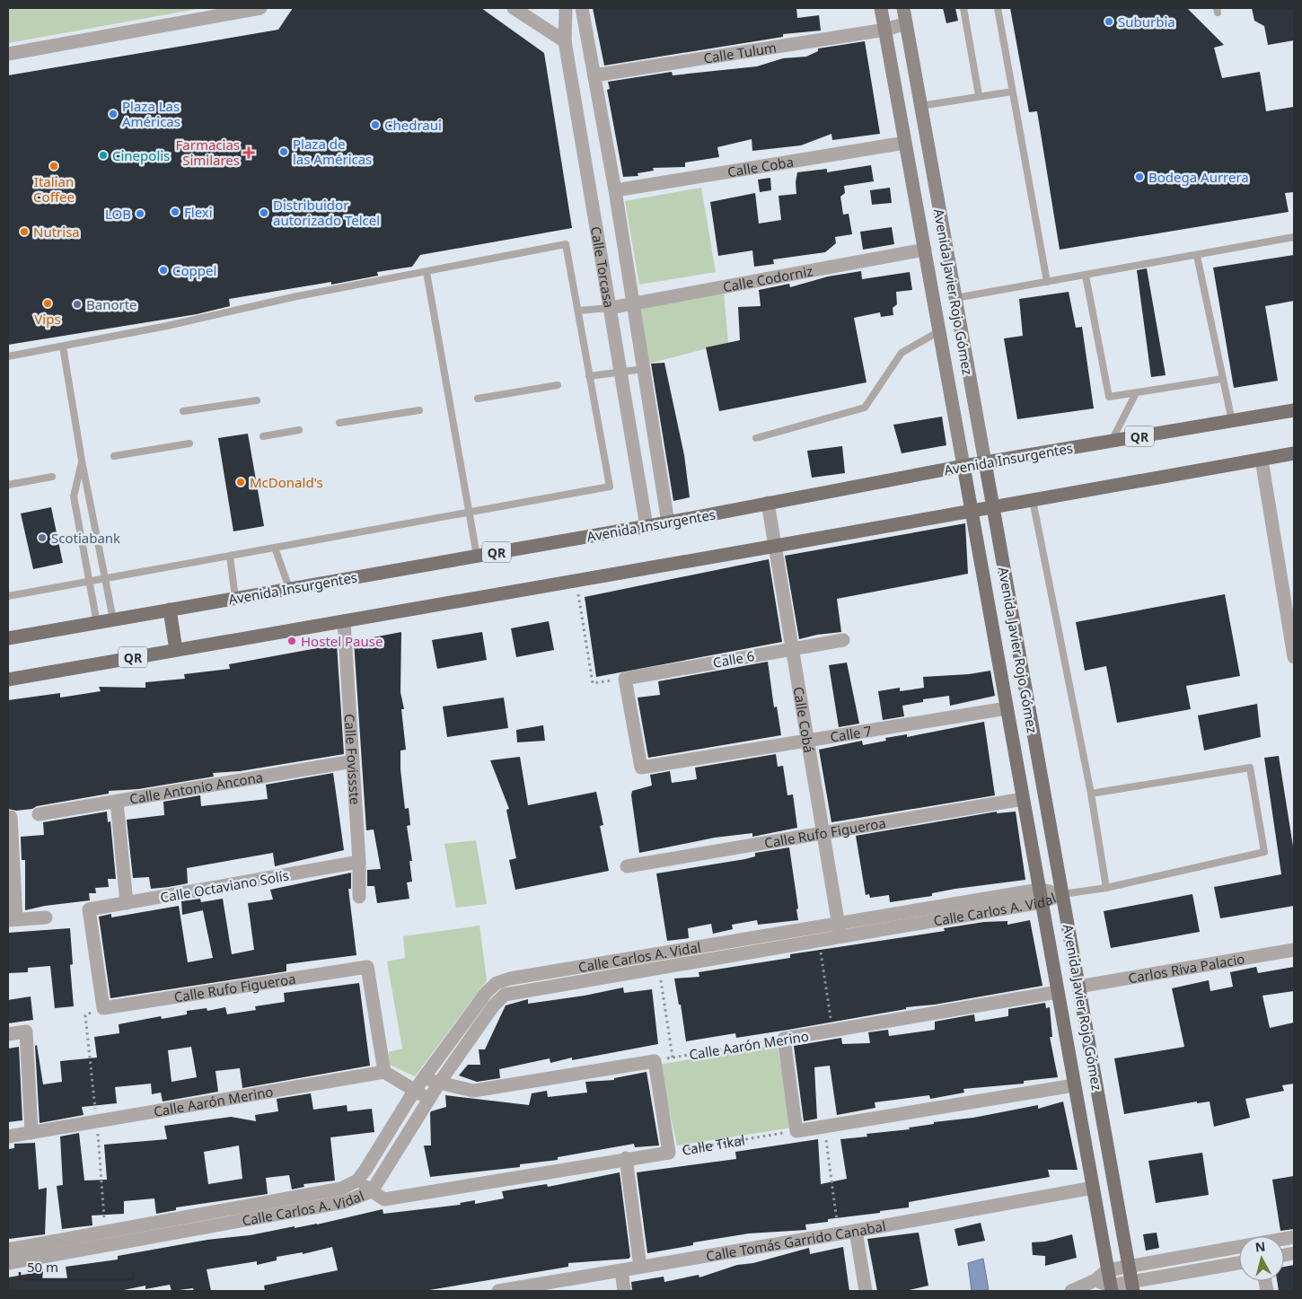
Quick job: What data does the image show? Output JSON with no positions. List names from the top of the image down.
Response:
{
  "streets": {
    "main road": ["Avenida Javier Rojo Gómez", "QR", "Avenida Insurgentes"],
    "street": [
      "Calle Tulum",
      "Calle Coba",
      "Calle Torcasa",
      "Calle Codorniz",
      "Calle 6",
      "Calle Cobá",
      "Calle 7",
      "Calle Fovissste",
      "Calle Antonio Ancona",
      "Calle Rufo Figueroa",
      "Calle Octaviano Solís",
      "Calle Carlos A. Vidal",
      "Carlos Riva Palacio",
      "Calle Aarón Merino",
      "Calle Tikal",
      "Calle Tomás Garrido Canabal"
    ]
  },
  "crossings": [
    ["Calle Tulum", "Calle Torcasa"],
    ["Calle Tulum", "Avenida Javier Rojo Gómez"],
    ["Calle Coba", "Calle Torcasa"],
    ["Calle Coba", "Avenida Javier Rojo Gómez"],
    ["Calle Torcasa", "Calle Codorniz"],
    ["Calle Torcasa", "Avenida Insurgentes"],
    ["Calle Codorniz", "Avenida Javier Rojo Gómez"],
    ["Avenida Javier Rojo Gómez", "QR"],
    ["Avenida Javier Rojo Gómez", "Avenida Insurgentes"],
    ["Avenida Javier Rojo Gómez", "Calle 7"],
    ["Avenida Javier Rojo Gómez", "Calle Rufo Figueroa"],
    ["Avenida Javier Rojo Gómez", "Calle Carlos A. Vidal"],
    ["Avenida Javier Rojo Gómez", "Carlos Riva Palacio"],
    ["Avenida Javier Rojo Gómez", "Calle Aarón Merino"],
    ["Avenida Javier Rojo Gómez", "Calle Tomás Garrido Canabal"],
    ["QR", "Calle Cobá"],
    ["QR", "Calle Fovissste"],
    ["Avenida Insurgentes", "Calle Cobá"],
    ["Calle 6", "Calle Cobá"],
    ["Calle 6", "Calle 7"],
    ["Calle Cobá", "Calle 7"],
    ["Calle Cobá", "Calle Rufo Figueroa"],
    ["Calle Cobá", "Calle Carlos A. Vidal"],
    ["Calle Fovissste", "Calle Antonio Ancona"],
    ["Calle Fovissste", "Calle Octaviano Solís"],
    ["Calle Rufo Figueroa", "Calle Octaviano Solís"],
    ["Calle Rufo Figueroa", "Calle Aarón Merino"],
    ["Calle Carlos A. Vidal", "Calle Tikal"]
  ],
  "places": {
    "other": [
      "Suburbia",
      "Plaza Las Américas",
      "Chedraui",
      "Plaza de las Américas",
      "Cinepolis",
      "Italian Coffee",
      "Bodega Aurrera",
      "Flexi",
      "Distribuidor autorizado Telcel",
      "LOB",
      "Nutrisa",
      "Coppel",
      "Vips",
      "Banorte",
      "McDonald's",
      "Scotiabank",
      "Hostel Pause"
    ],
    "health": ["Farmacias Similares"]
  },
  "scale_bar": "50 m",
  "north": "top"
}
